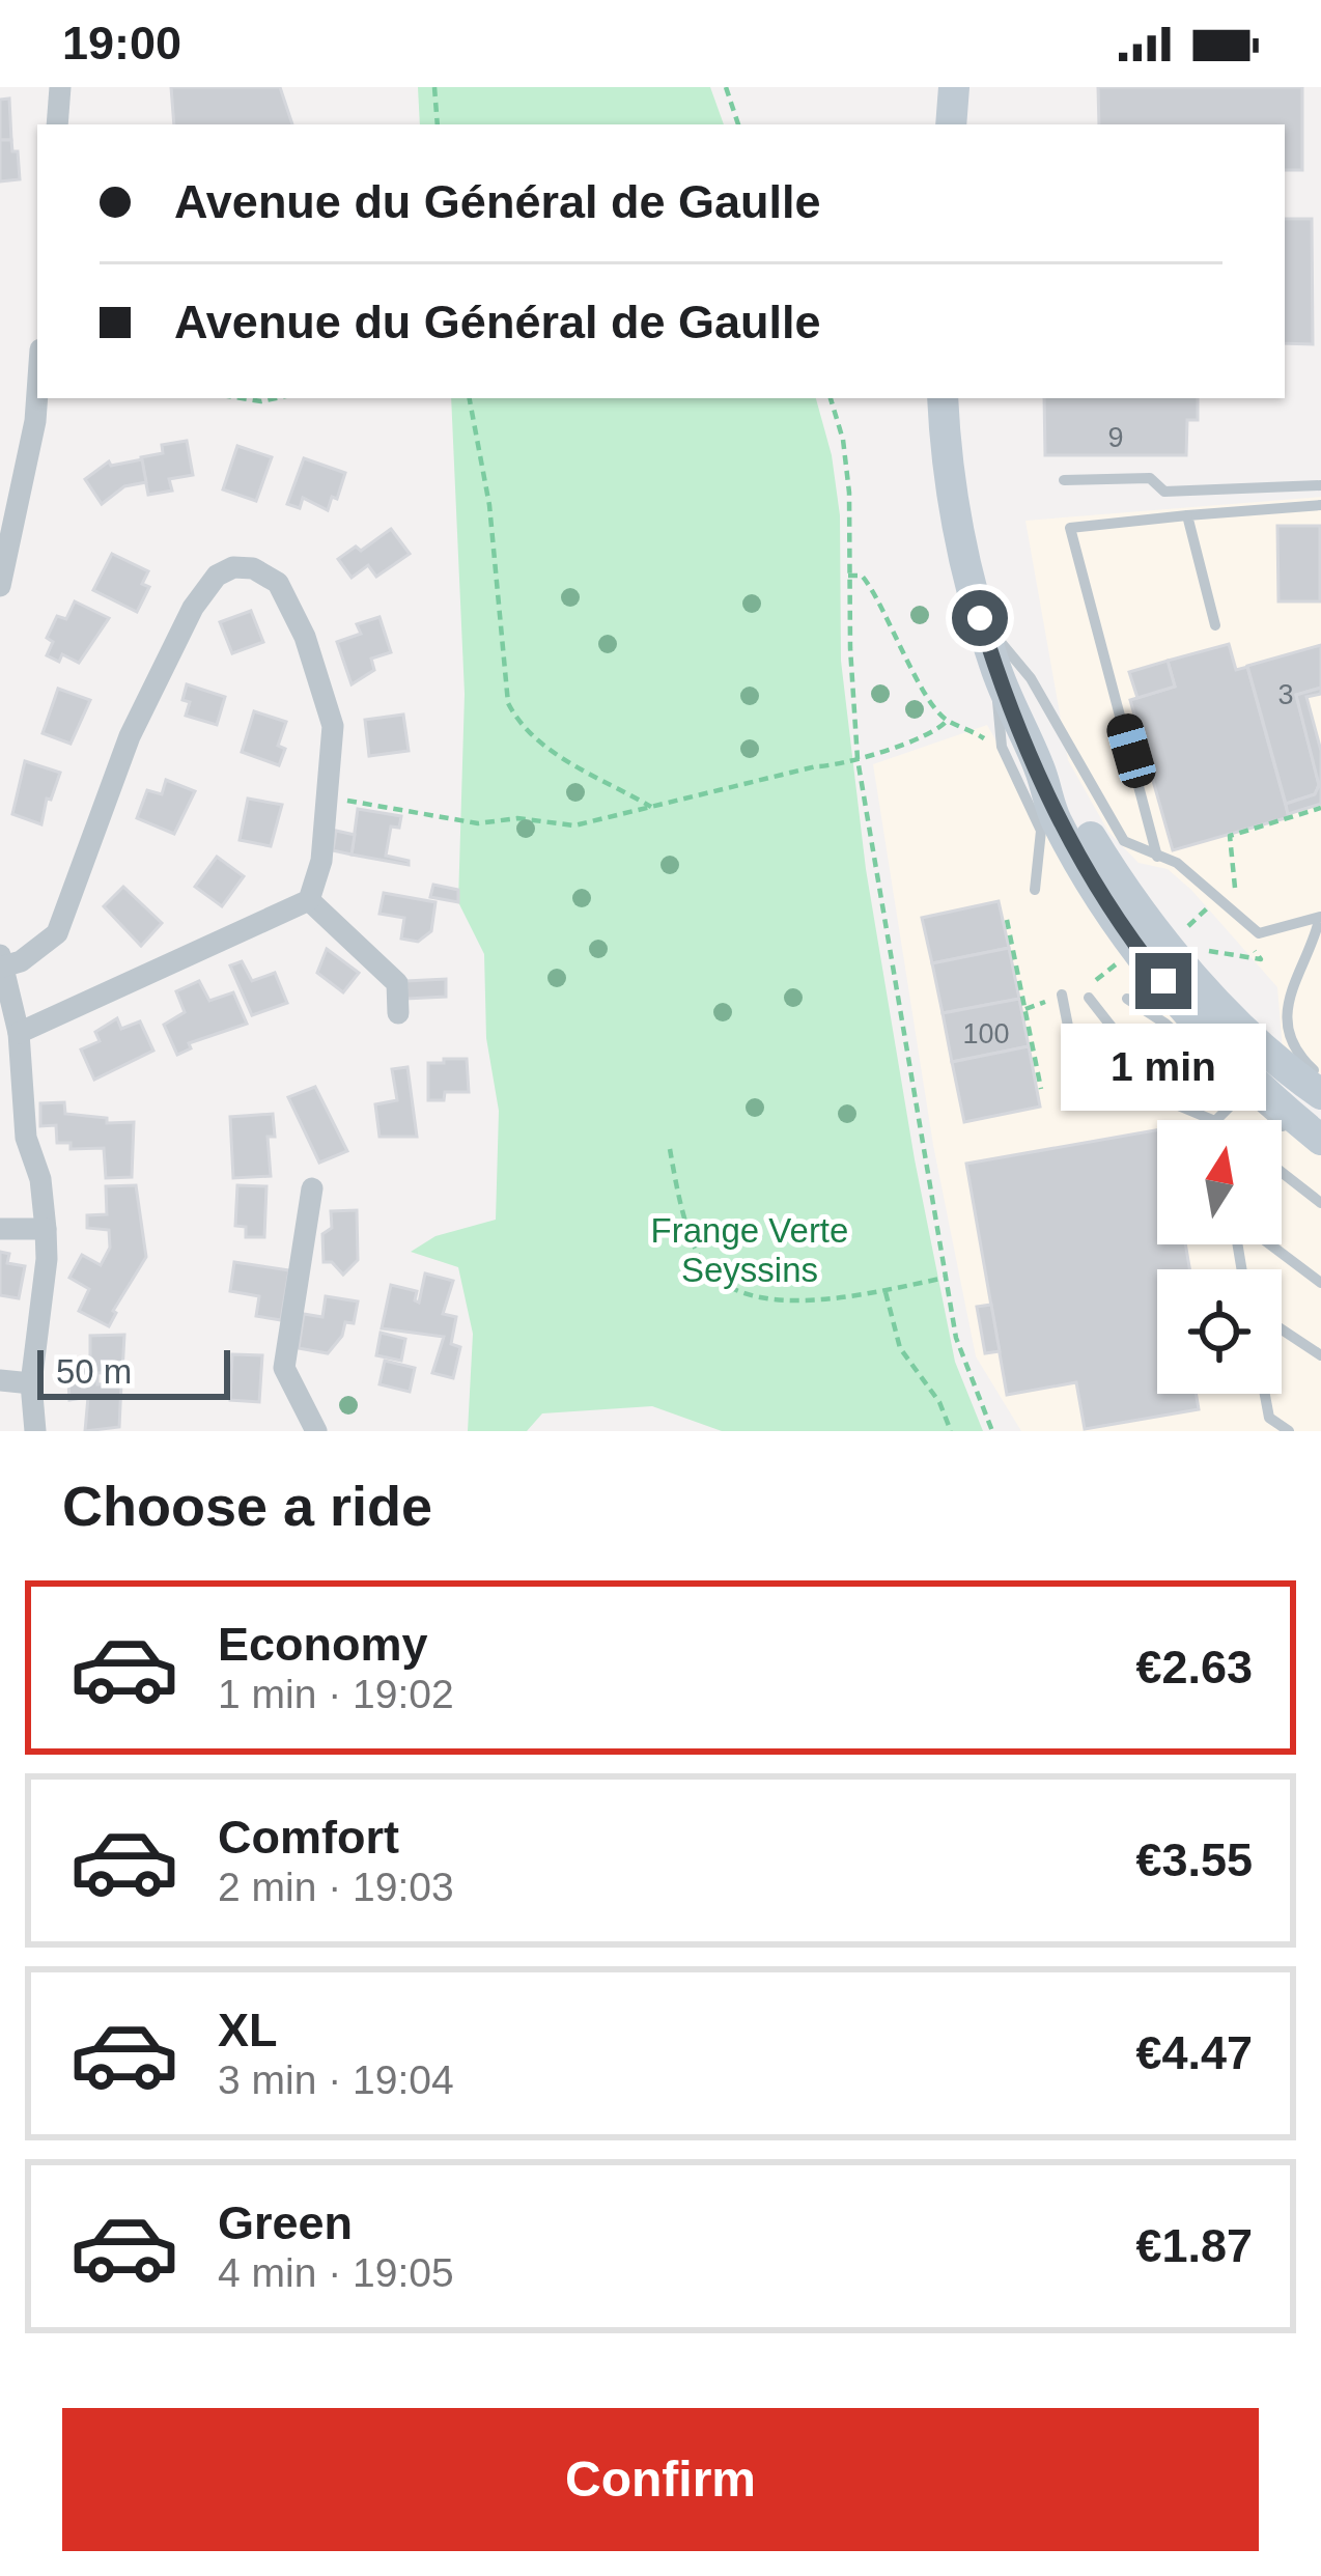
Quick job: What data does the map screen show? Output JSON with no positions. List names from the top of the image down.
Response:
{
  "parks": ["Frange Verte Seyssins"],
  "house_numbers": ["9", "3", "100"],
  "scale_bar": "50 m",
  "north": "top",
  "page": {
    "status": "19:00",
    "banner": ["Avenue du Général de Gaulle", "Avenue du Général de Gaulle"],
    "bubble": "1 min",
    "scale": "50 m",
    "heading": "Choose a ride",
    "list": [
      {
        "name": "Economy",
        "note": "1 min · 19:02",
        "value": "€2.63"
      },
      {
        "name": "Comfort",
        "note": "2 min · 19:03",
        "value": "€3.55"
      },
      {
        "name": "XL",
        "note": "3 min · 19:04",
        "value": "€4.47"
      },
      {
        "name": "Green",
        "note": "4 min · 19:05",
        "value": "€1.87"
      }
    ],
    "buttons": "Confirm"
  }
}
